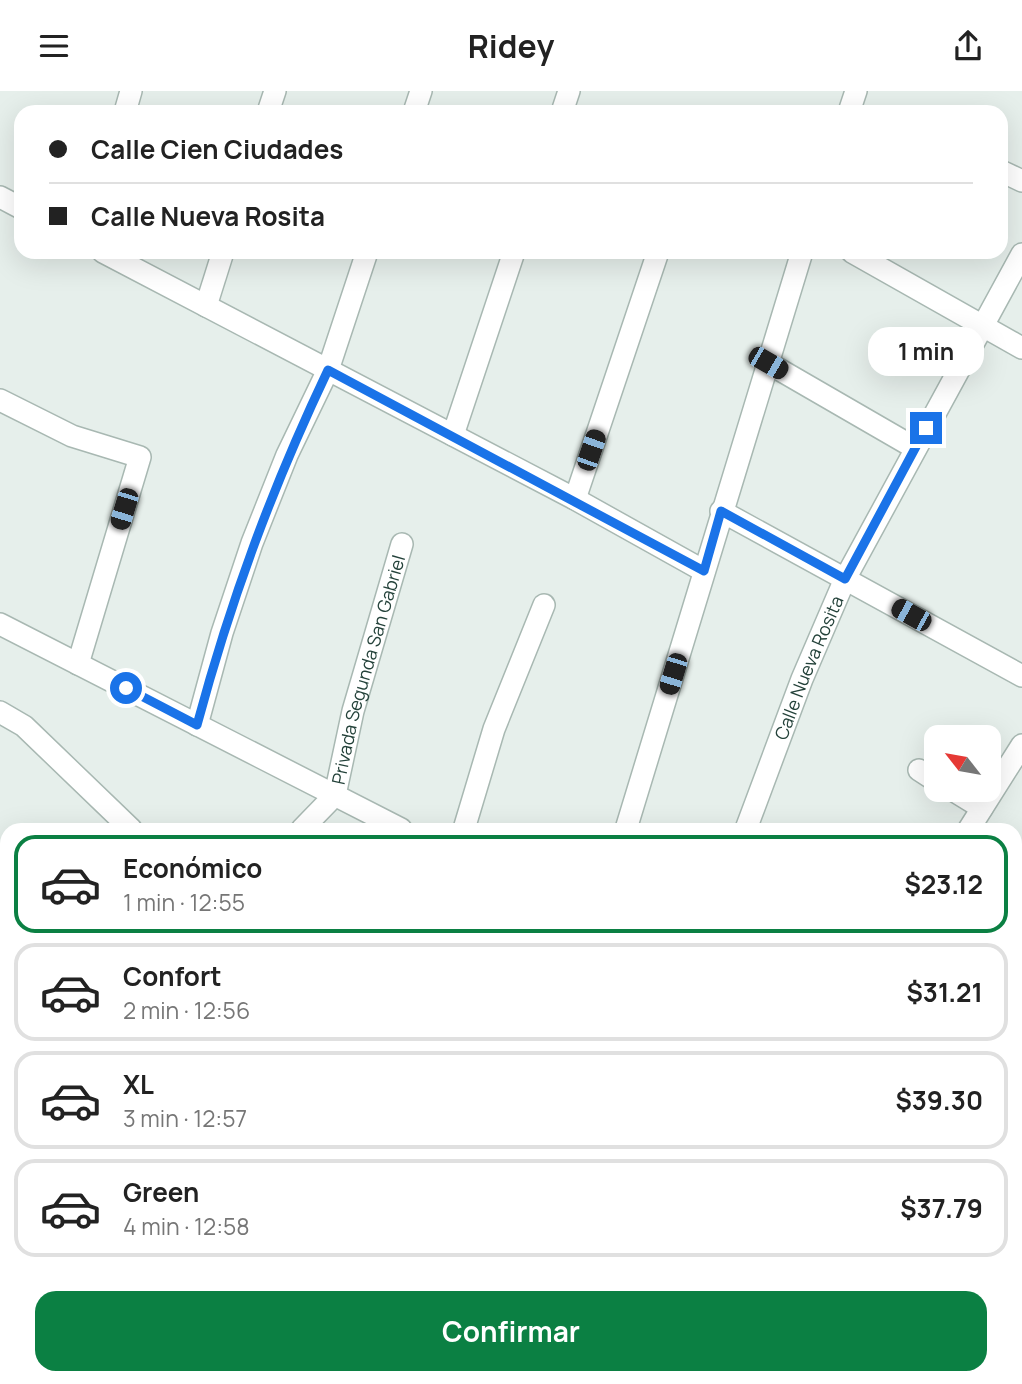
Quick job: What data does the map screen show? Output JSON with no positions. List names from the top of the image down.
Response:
{
  "streets": {
    "street": ["Calle Nueva Rosita", "Privada Segunda San Gabriel"]
  },
  "north": "top left",
  "page": {
    "header": "Ridey",
    "banner": ["Calle Cien Ciudades", "Calle Nueva Rosita"],
    "bubble": "1 min",
    "list": [
      {
        "name": "Económico",
        "note": "1 min · 12:55",
        "value": "$23.12"
      },
      {
        "name": "Confort",
        "note": "2 min · 12:56",
        "value": "$31.21"
      },
      {
        "name": "XL",
        "note": "3 min · 12:57",
        "value": "$39.30"
      },
      {
        "name": "Green",
        "note": "4 min · 12:58",
        "value": "$37.79"
      }
    ],
    "buttons": "Confirmar"
  }
}
